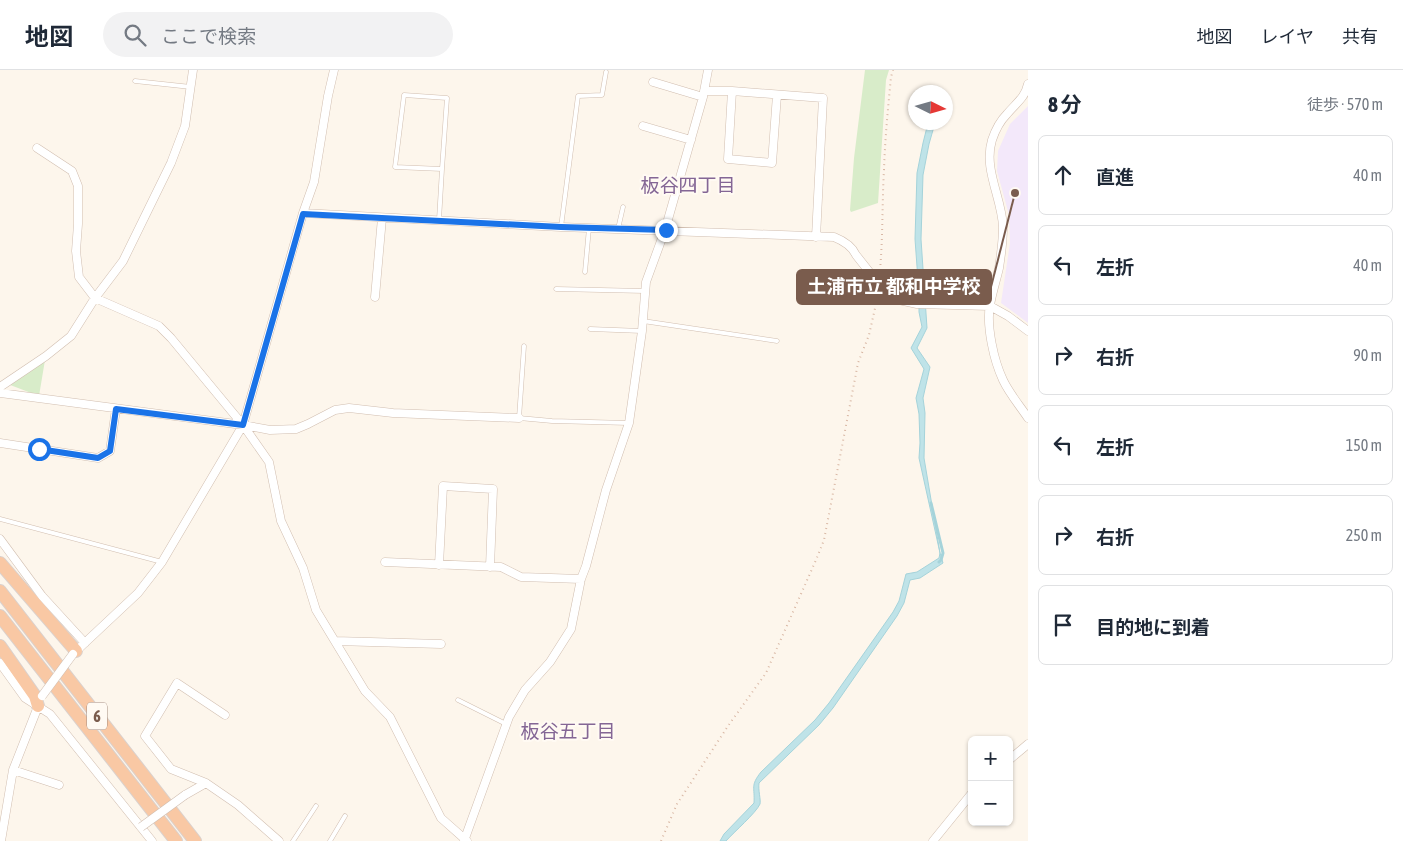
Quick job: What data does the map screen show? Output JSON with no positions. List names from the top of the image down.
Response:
{
  "streets": {
    "highway": ["6"]
  },
  "districts": ["板谷四丁目", "板谷五丁目"],
  "places": ["土浦市立 都和中学校"],
  "north": "right",
  "page": {
    "header": "地図",
    "search": "ここで検索",
    "nav": ["地図", "レイヤ", "共有"],
    "heading": ["8 分", "徒歩 · 570 m"],
    "list": [
      ["直進", "40 m"],
      ["左折", "40 m"],
      ["右折", "90 m"],
      ["左折", "150 m"],
      ["右折", "250 m"],
      "目的地に到着"
    ],
    "map_buttons": ["+", "−"]
  }
}
